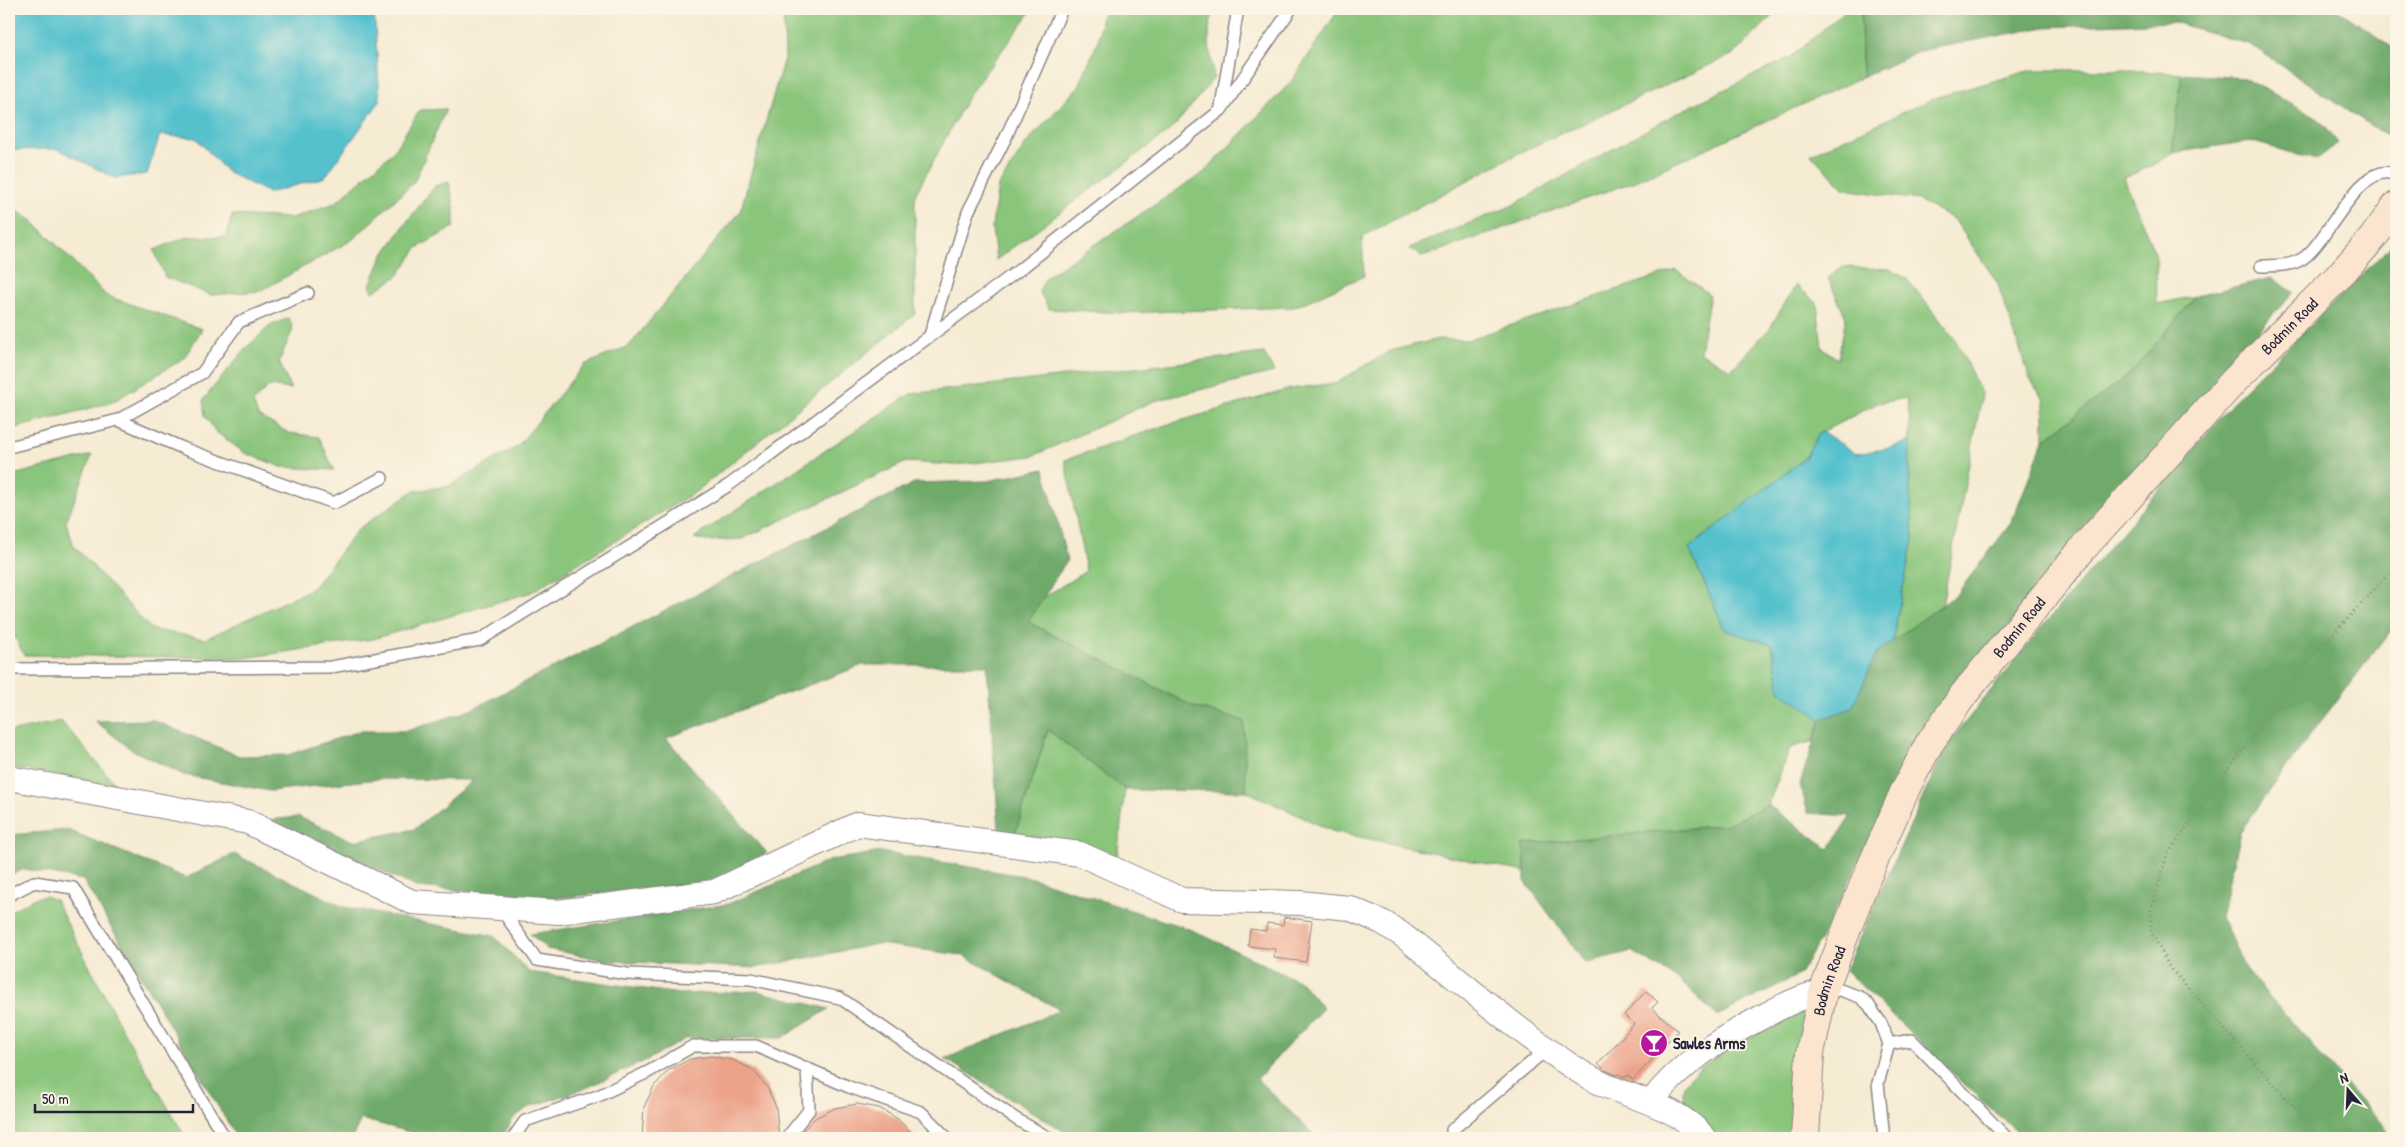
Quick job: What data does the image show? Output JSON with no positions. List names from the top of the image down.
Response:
{
  "streets": {
    "main road": ["Bodmin Road"]
  },
  "places": {
    "bar": ["Sawles Arms"]
  },
  "scale_bar": "50 m",
  "north": "top"
}
